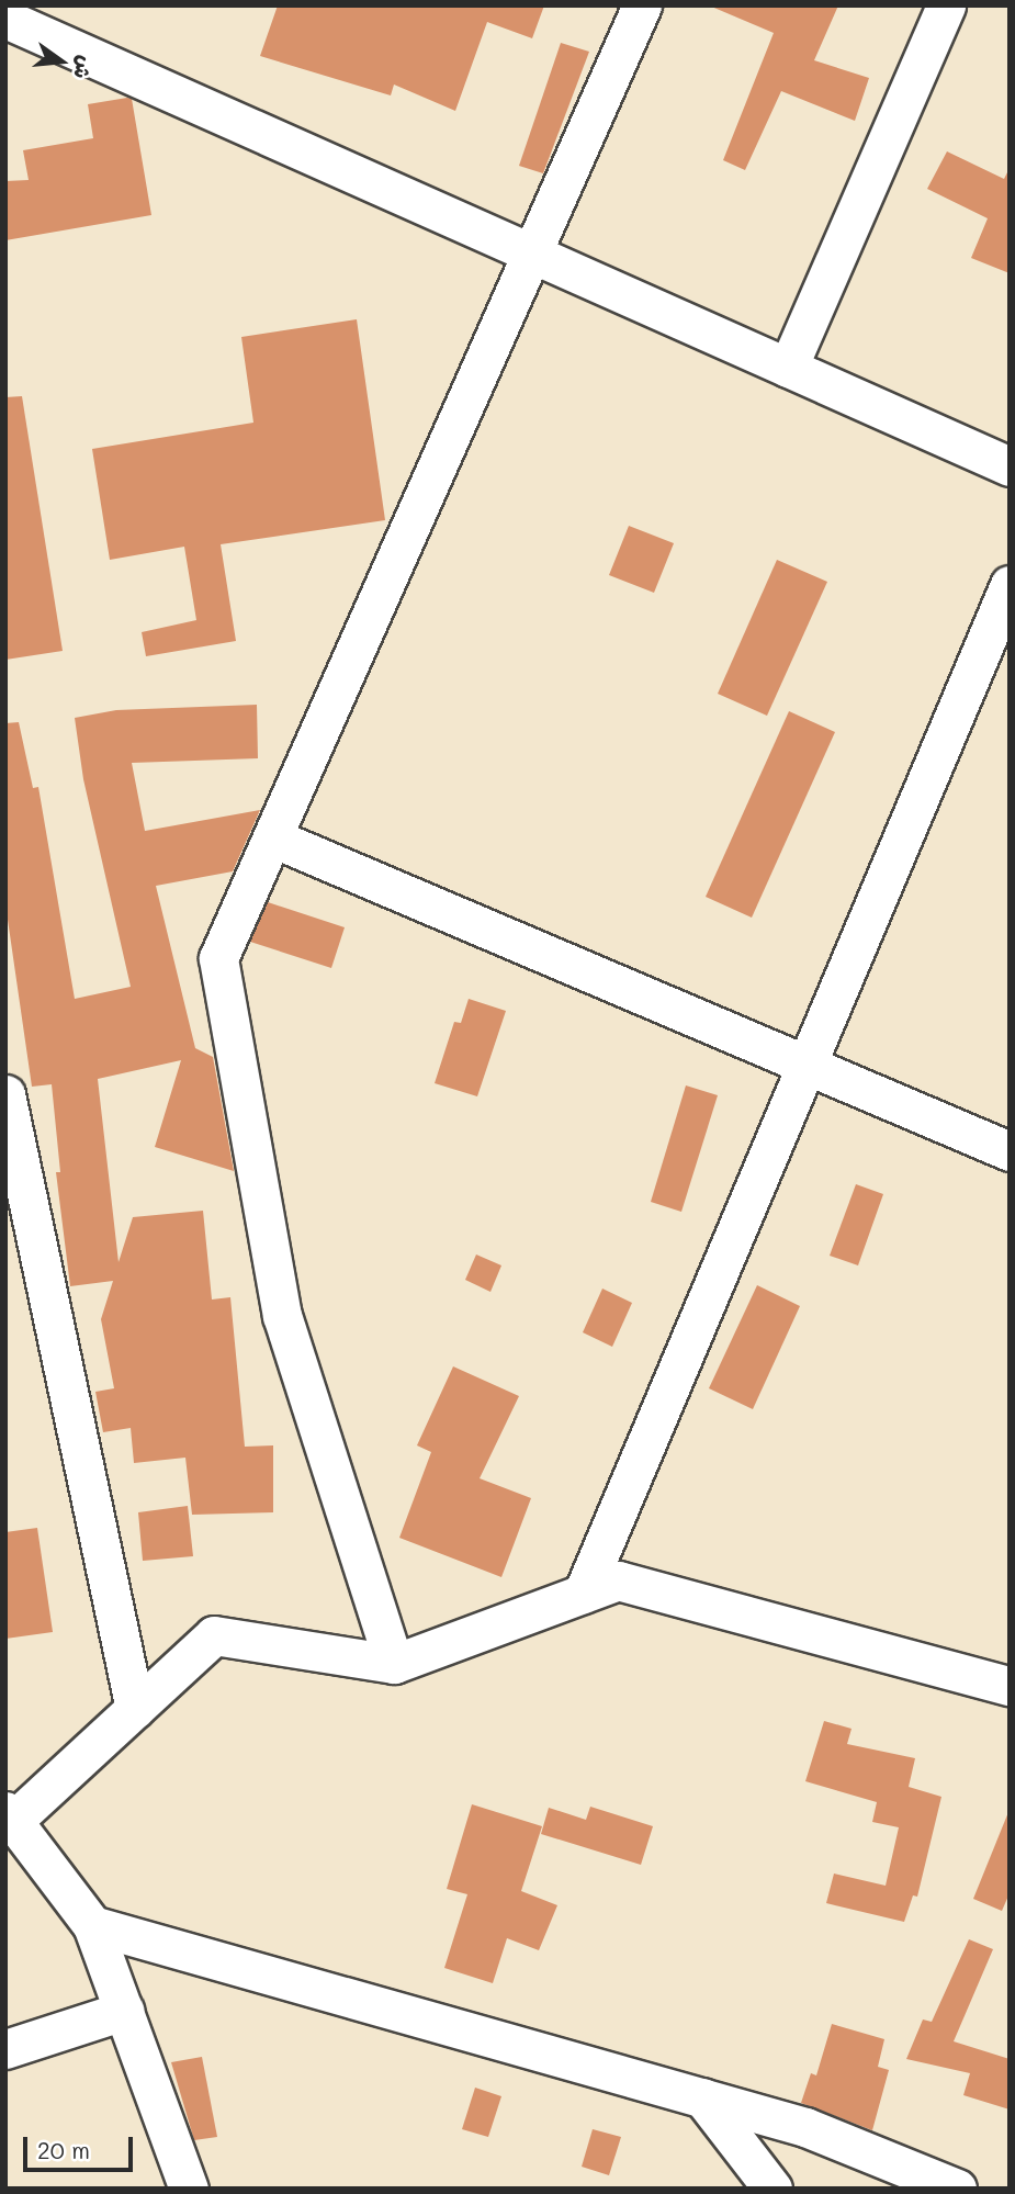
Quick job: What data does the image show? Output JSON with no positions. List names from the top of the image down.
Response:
{
  "scale_bar": "20 m",
  "north": "right"
}
